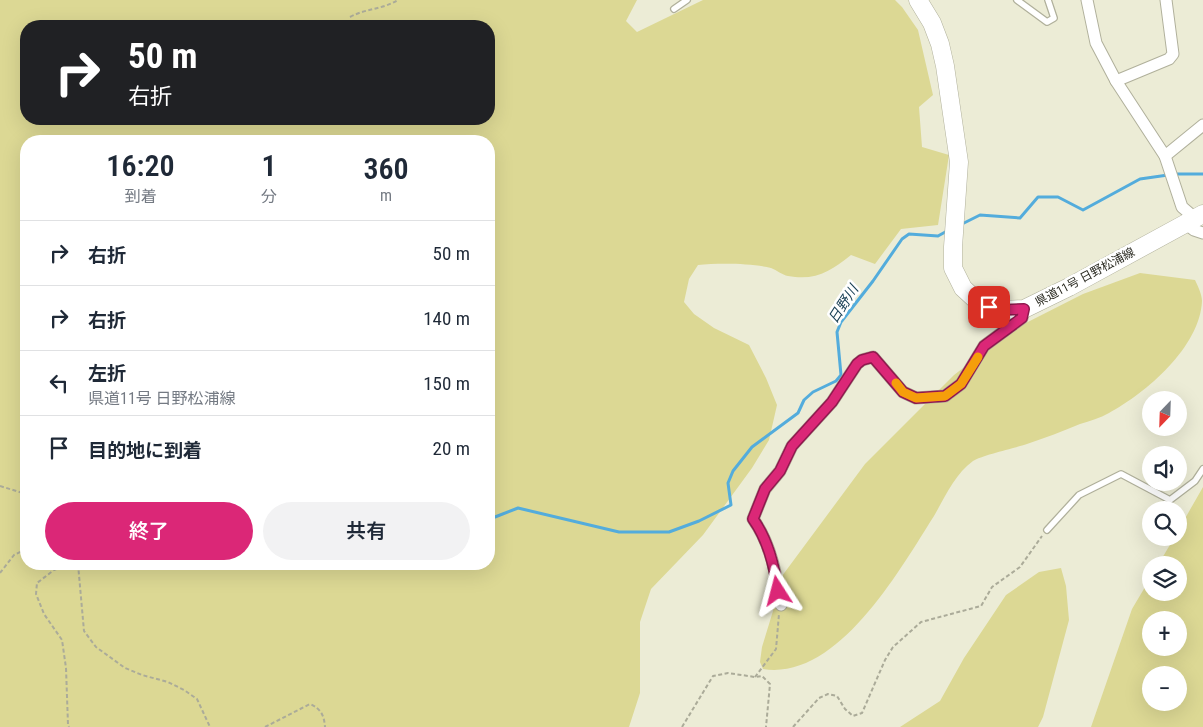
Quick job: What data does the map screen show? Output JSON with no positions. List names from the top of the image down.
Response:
{
  "streets": {
    "main road": ["県道11号 日野松浦線"]
  },
  "water": ["日野川"],
  "north": "bottom left",
  "page": {
    "turn": ["50 m", "右折"],
    "eta": [
      "16:20",
      "到着",
      "1",
      "分",
      "360",
      "m"
    ],
    "list": [
      {
        "name": "右折",
        "value": "50 m"
      },
      {
        "name": "右折",
        "value": "140 m"
      },
      {
        "name": "左折",
        "note": "県道11号 日野松浦線",
        "value": "150 m"
      },
      {
        "name": "目的地に到着",
        "value": "20 m"
      }
    ],
    "map_buttons": ["+", "−"],
    "buttons": ["終了", "共有"]
  }
}
